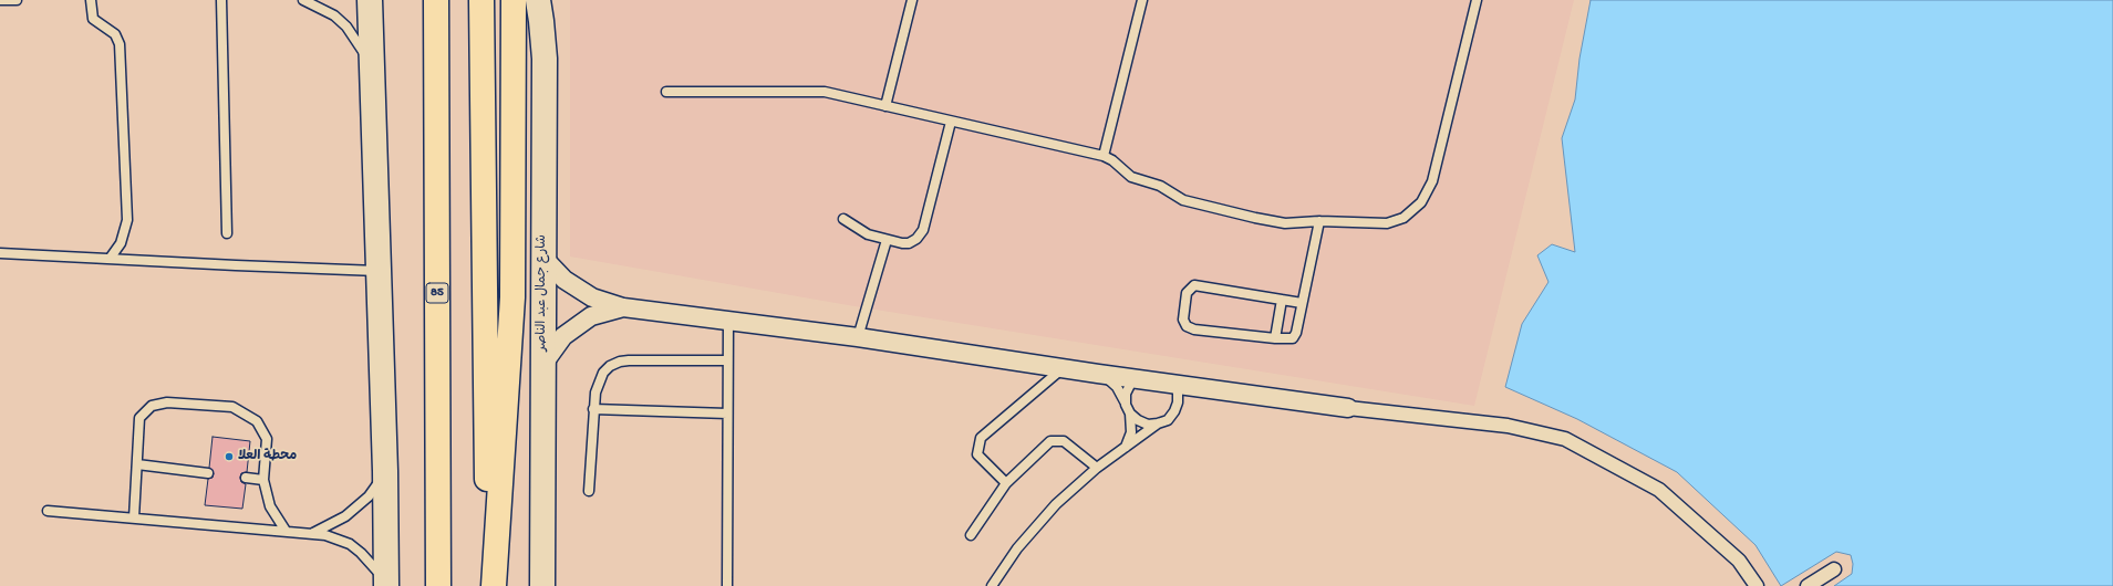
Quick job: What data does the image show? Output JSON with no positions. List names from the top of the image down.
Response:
{
  "streets": {
    "highway": ["85"],
    "main road": ["شارع جمال عبد الناصر"]
  },
  "places": ["محطة العلا"]
}
